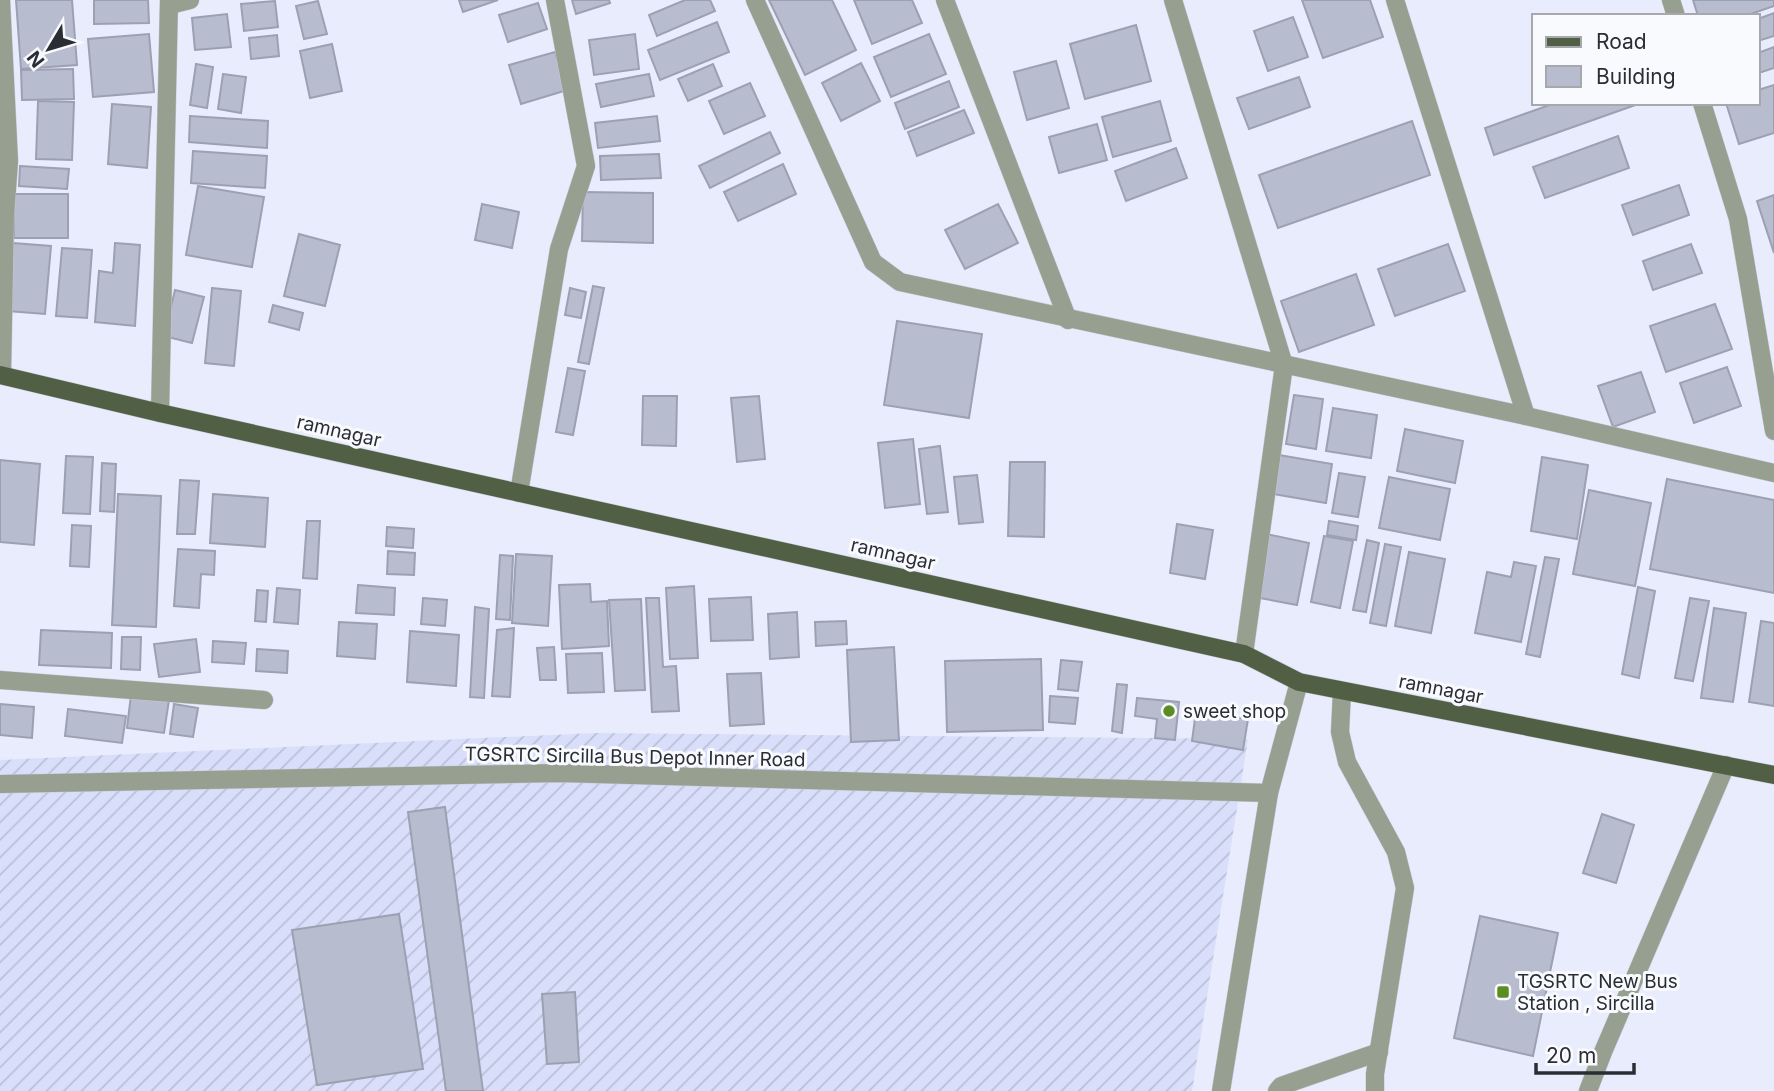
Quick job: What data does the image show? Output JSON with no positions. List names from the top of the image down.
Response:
{
  "streets": {
    "main road": ["ramnagar"],
    "street": ["TGSRTC Sircilla Bus Depot Inner Road"]
  },
  "places": {
    "other": ["sweet shop"],
    "transit": ["TGSRTC New Bus Station , Sircilla"]
  },
  "legend": ["Road", "Building"],
  "scale_bar": "20 m",
  "north": "bottom left"
}
